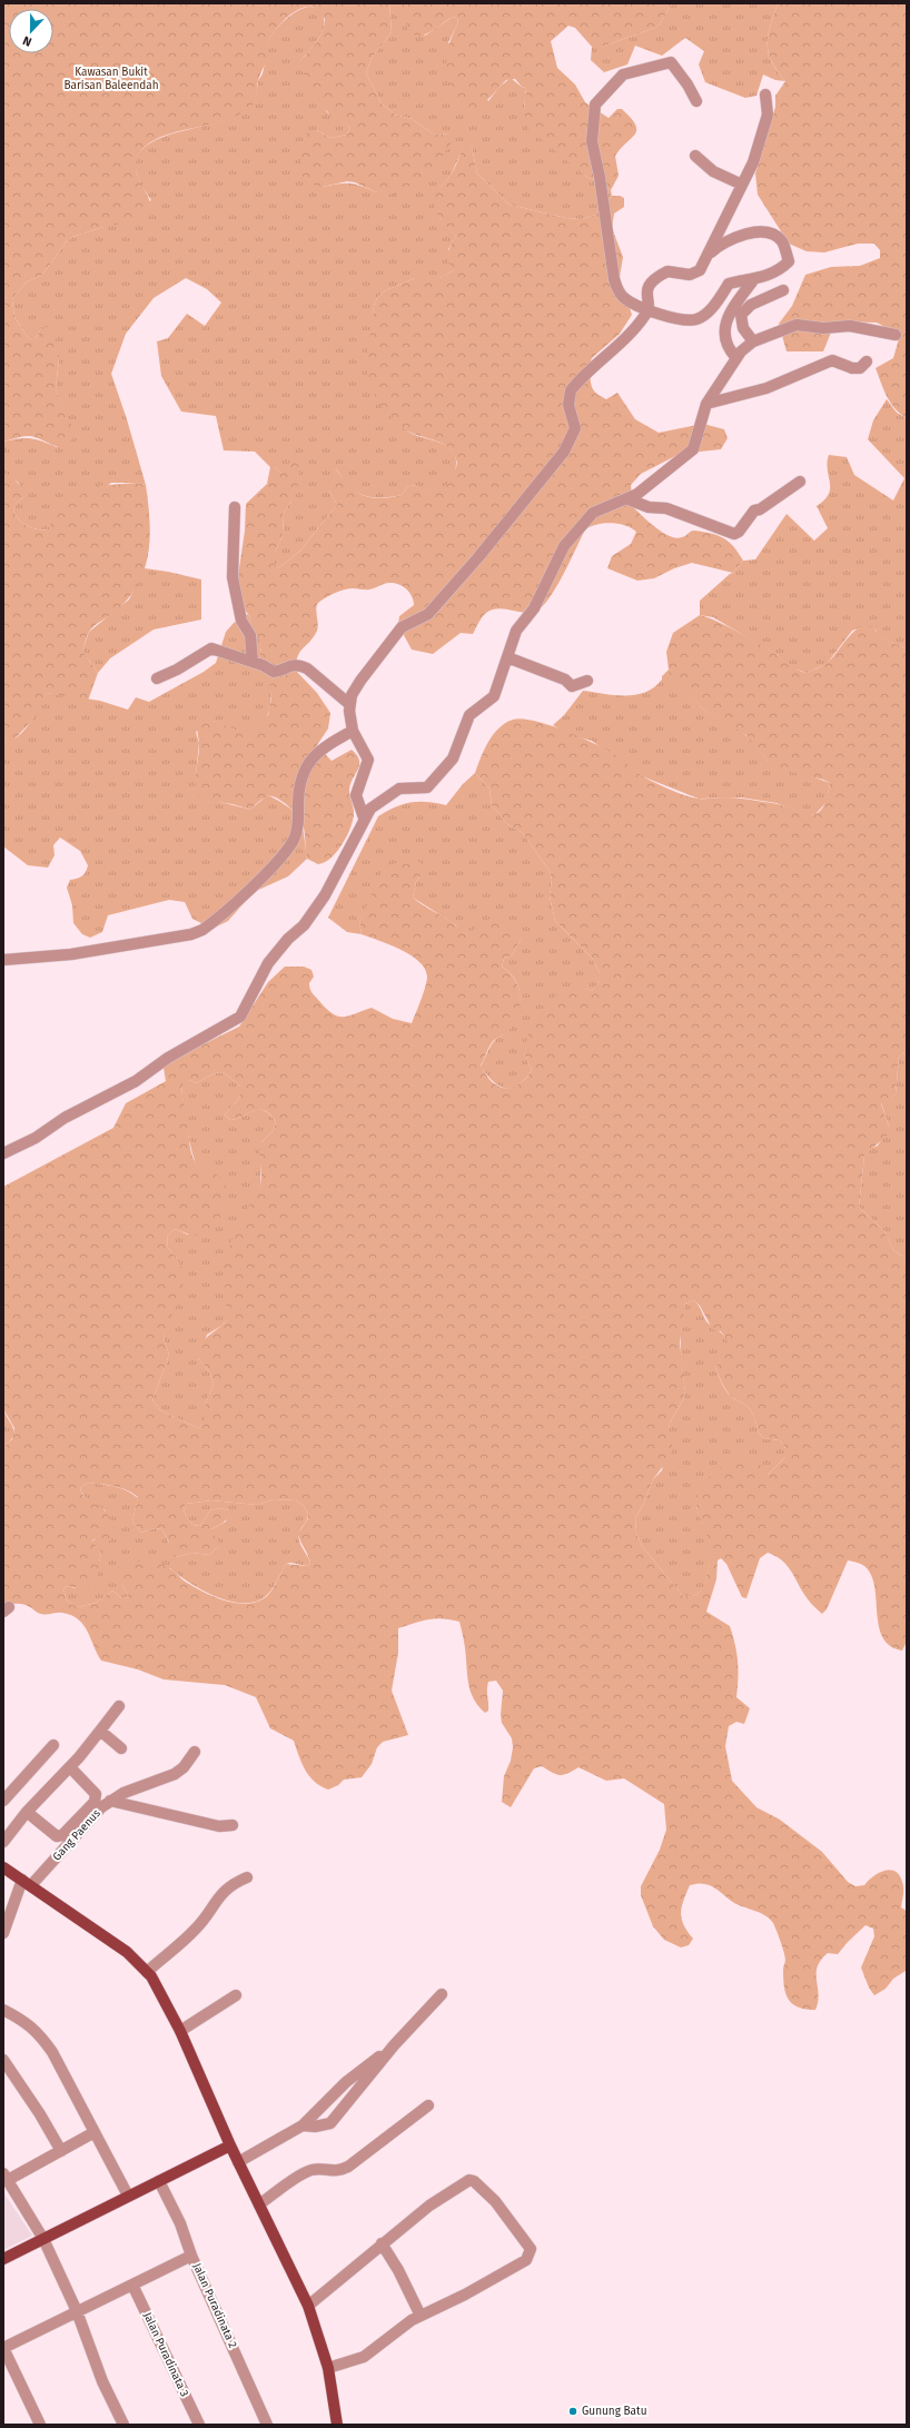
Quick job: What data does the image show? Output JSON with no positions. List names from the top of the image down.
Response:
{
  "streets": {
    "street": ["Gang Paenus", "Jalan Puradinata 2", "Jalan Puradinata 3"]
  },
  "crossings": [
    ["Jalan Puradinata 2", "Jalan Puradinata 3"]
  ],
  "parks": ["Kawasan Bukit Barisan Baleendah"],
  "places": ["Gunung Batu"],
  "north": "bottom"
}
